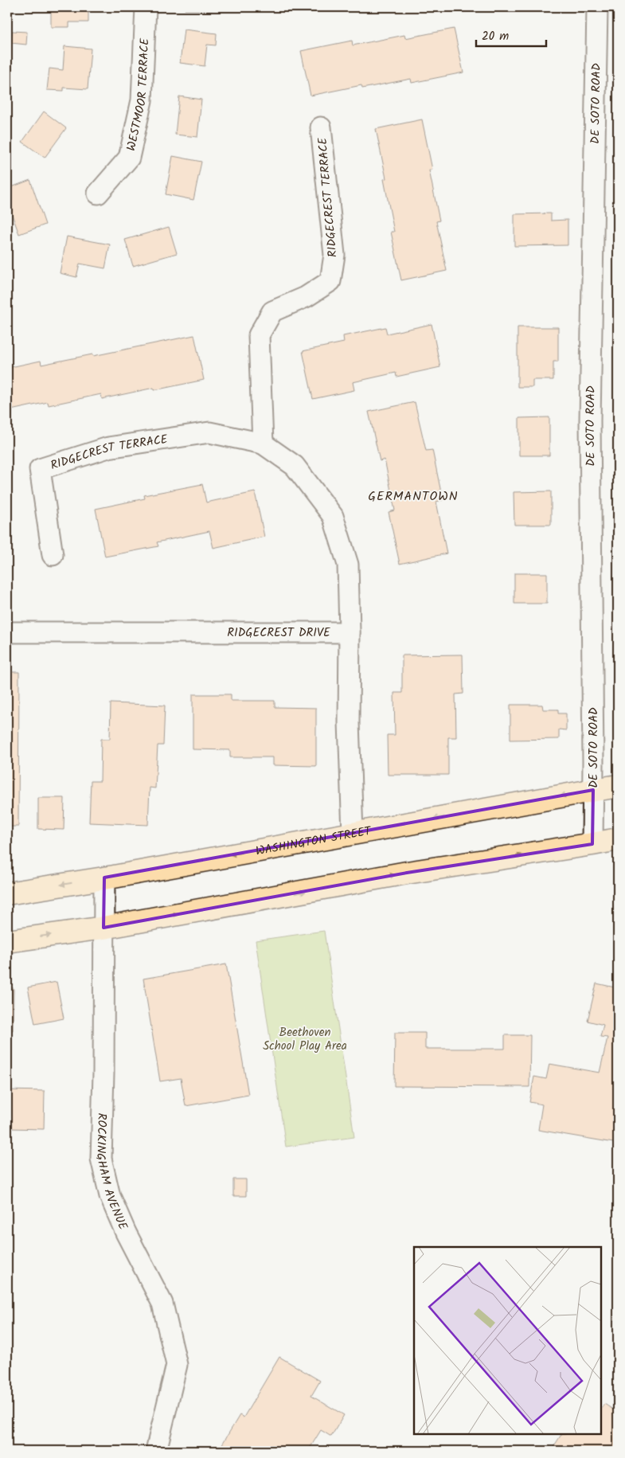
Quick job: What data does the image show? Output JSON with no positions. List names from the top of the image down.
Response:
{
  "streets": {
    "main road": ["WASHINGTON STREET"],
    "street": [
      "WESTMOOR TERRACE",
      "DE SOTO ROAD",
      "RIDGECREST TERRACE",
      "RIDGECREST DRIVE",
      "ROCKINGHAM AVENUE"
    ]
  },
  "crossings": [
    ["DE SOTO ROAD", "WASHINGTON STREET"],
    ["RIDGECREST TERRACE", "RIDGECREST DRIVE"],
    ["WASHINGTON STREET", "ROCKINGHAM AVENUE"]
  ],
  "districts": ["GERMANTOWN"],
  "parks": ["Beethoven School Play Area"],
  "scale_bar": "20 m"
}
